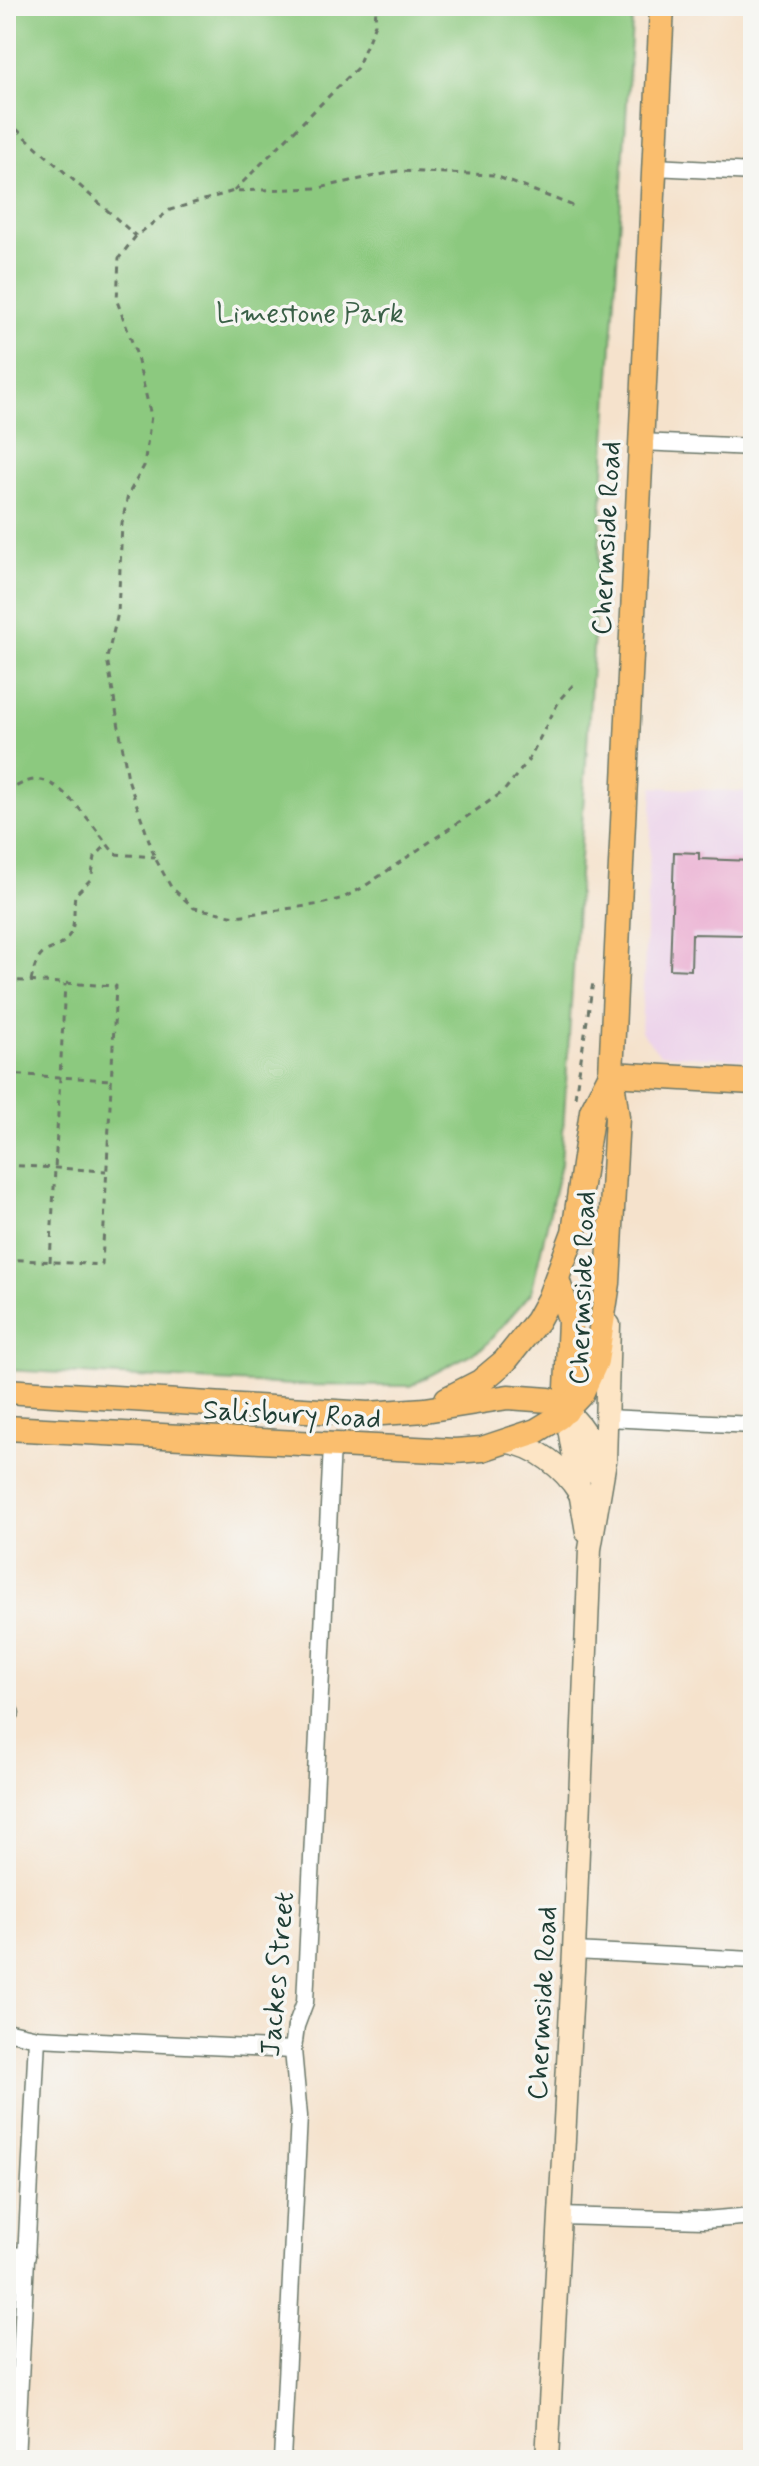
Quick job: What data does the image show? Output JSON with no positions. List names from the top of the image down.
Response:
{
  "streets": {
    "main road": ["Chermside Road", "Salisbury Road"],
    "street": ["Jackes Street"]
  },
  "crossings": [
    ["Chermside Road", "Salisbury Road"],
    ["Salisbury Road", "Jackes Street"]
  ],
  "parks": ["Limestone Park"]
}
